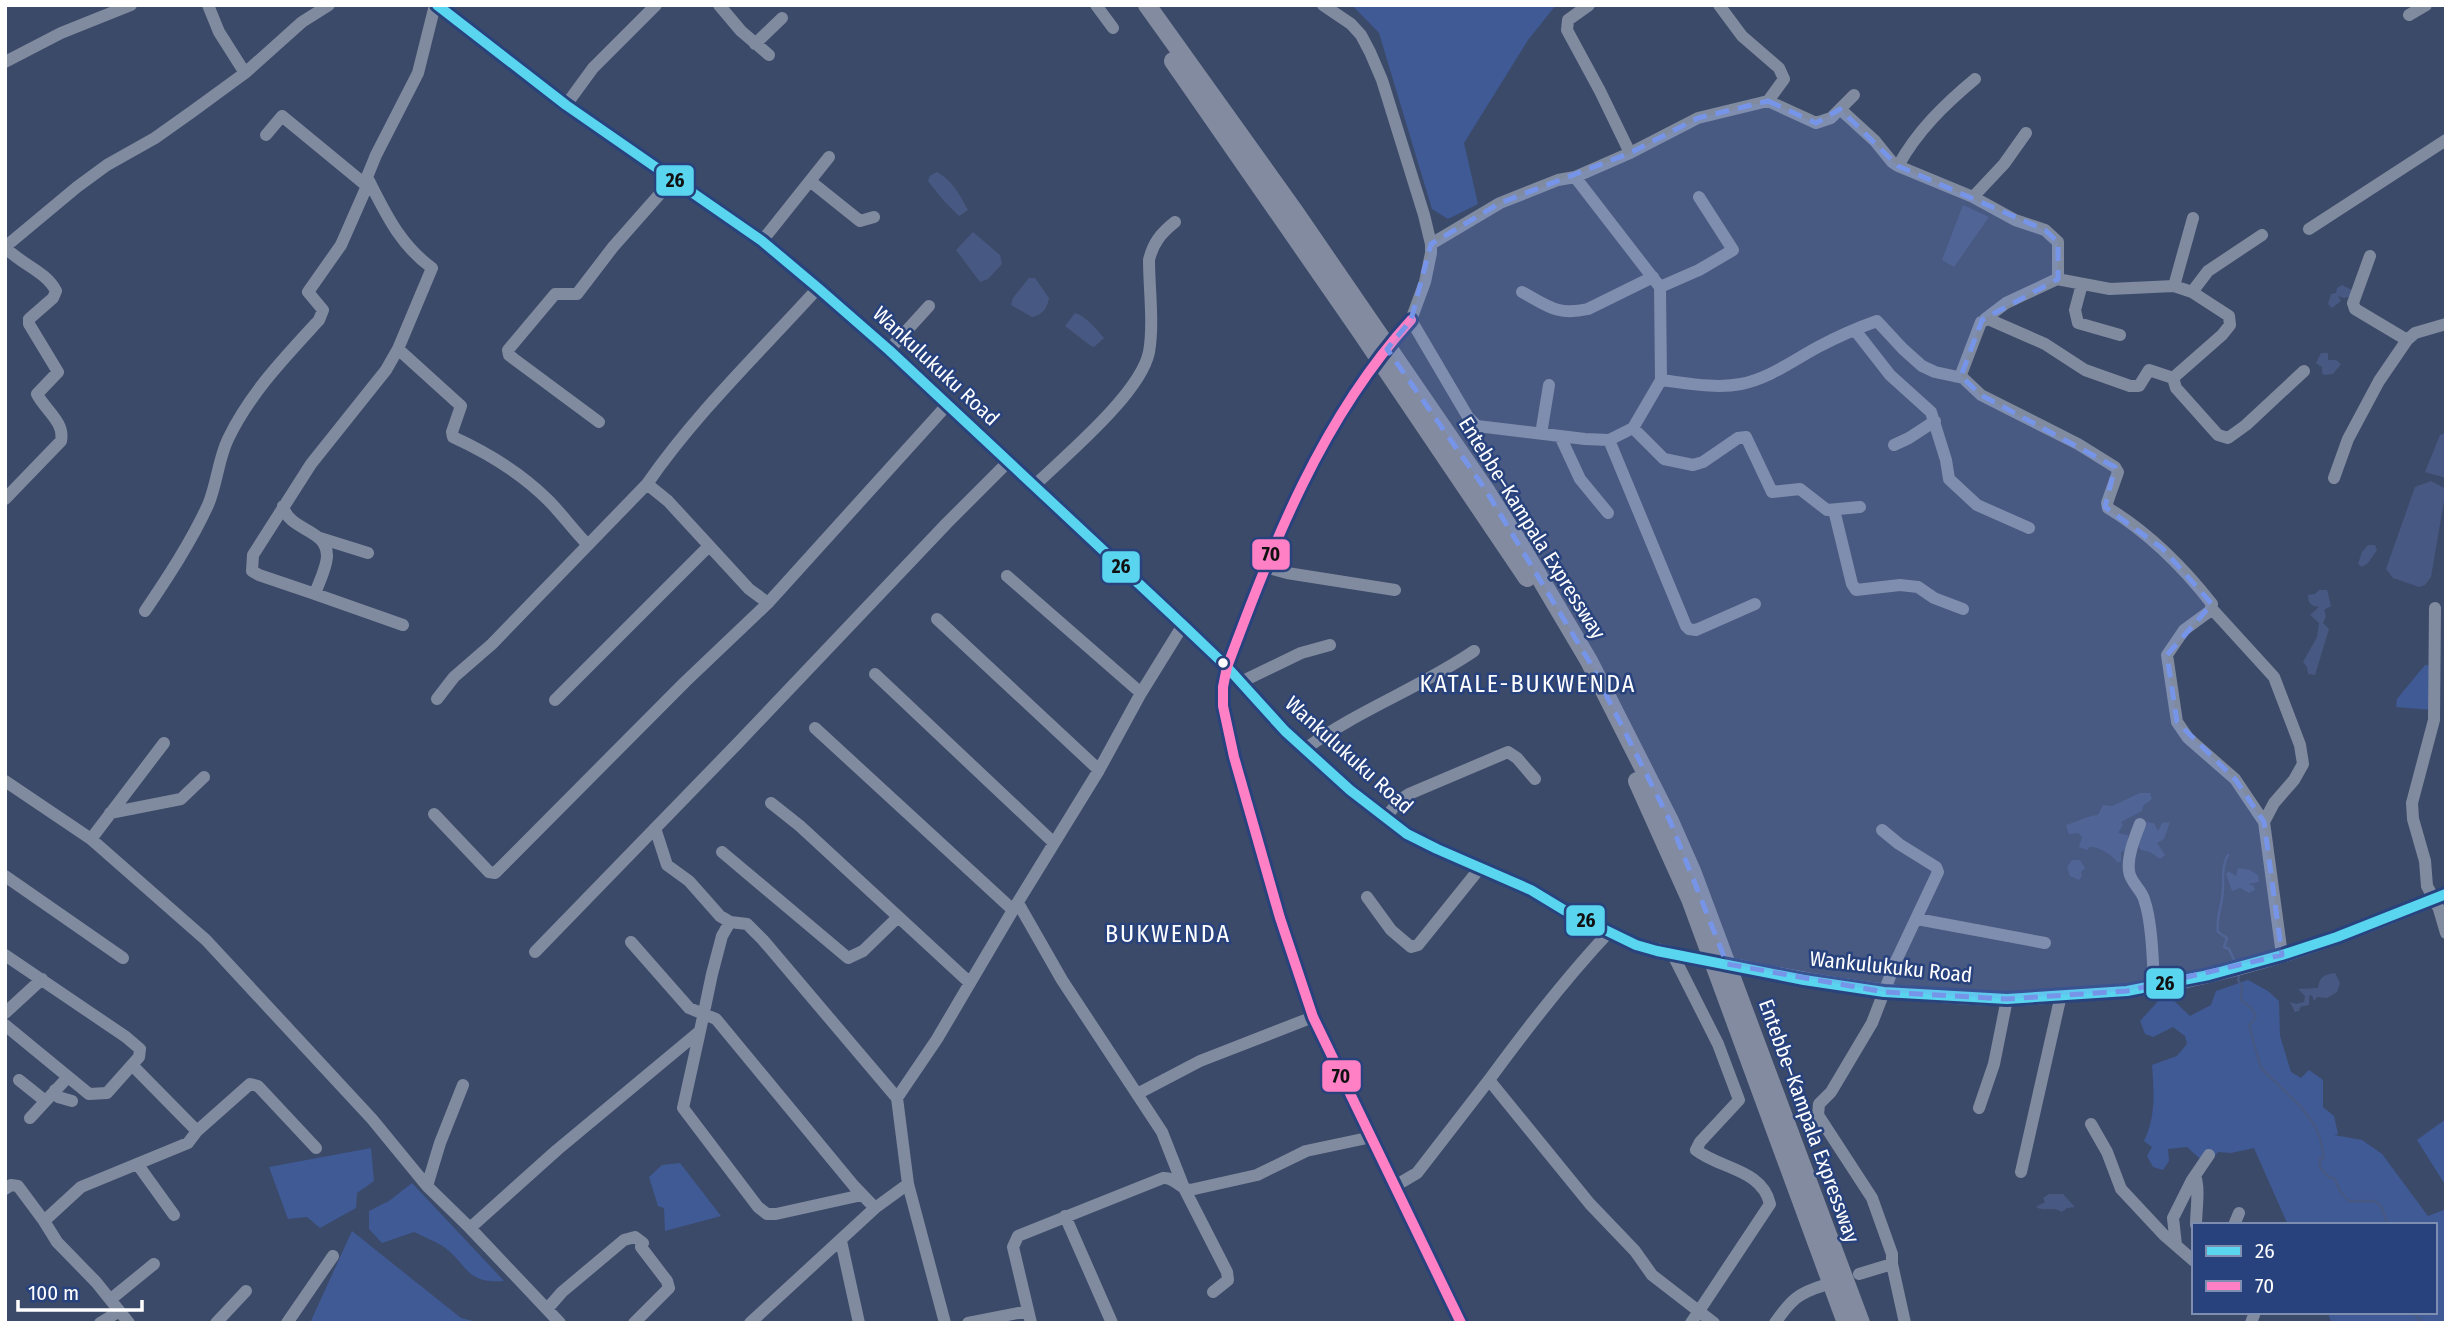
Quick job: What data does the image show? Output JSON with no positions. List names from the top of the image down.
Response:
{
  "streets": {
    "highway": ["Entebbe–Kampala Expressway"],
    "main road": ["Wankulukuku Road"]
  },
  "districts": ["KATALE-BUKWENDA", "BUKWENDA"],
  "lines": ["transit line 26", "transit line 70"],
  "legend": ["26", "70"],
  "scale_bar": "100 m"
}
